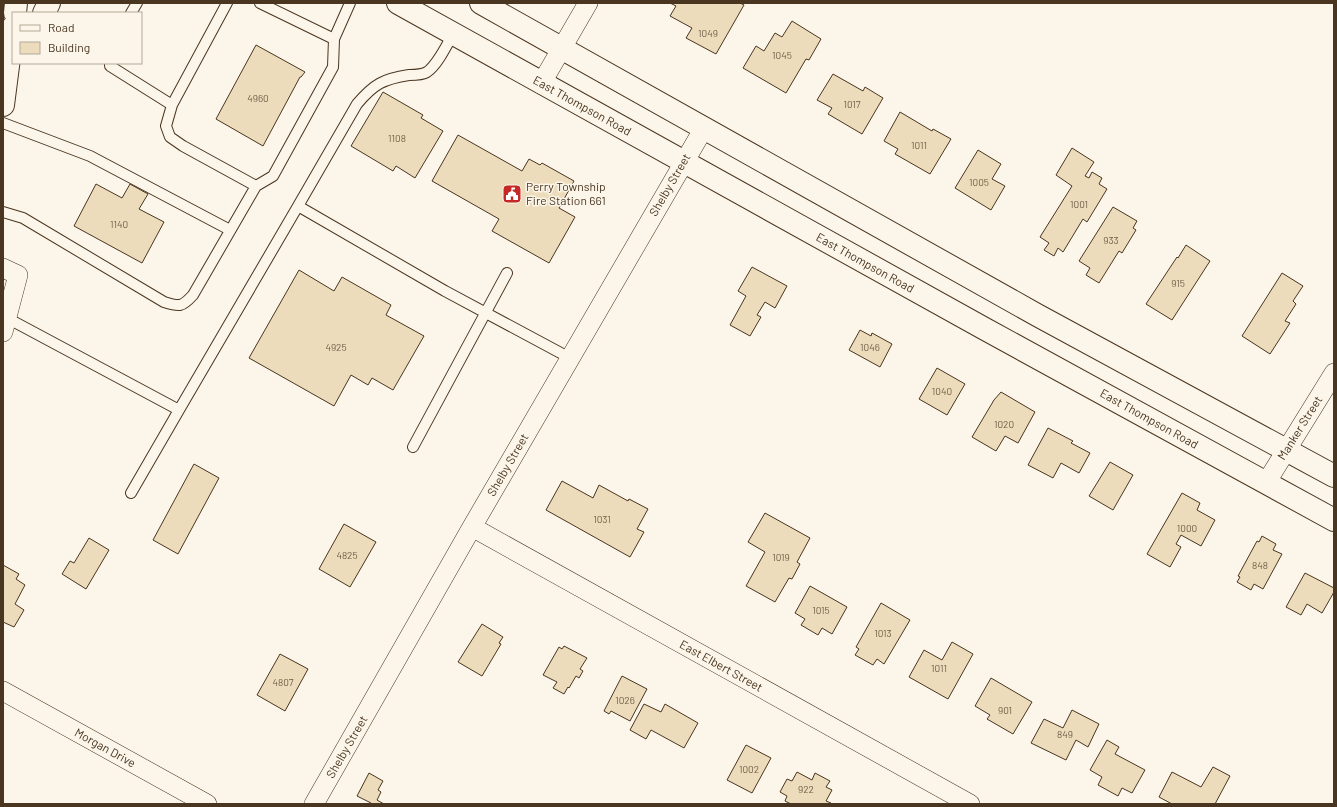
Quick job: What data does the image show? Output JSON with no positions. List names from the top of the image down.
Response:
{
  "streets": {
    "main road": ["East Thompson Road"],
    "street": [
      "Shelby Street",
      "Manker Street",
      "East Elbert Street",
      "Morgan Drive"
    ]
  },
  "crossings": [
    ["East Thompson Road", "Shelby Street"],
    ["East Thompson Road", "Manker Street"],
    ["Shelby Street", "East Elbert Street"]
  ],
  "places": {
    "public building": ["Perry Township Fire Station 661"]
  },
  "house_numbers": [
    "1049",
    "1045",
    "4960",
    "1017",
    "1108",
    "1011",
    "1005",
    "1001",
    "1140",
    "933",
    "915",
    "4925",
    "1046",
    "1040",
    "1020",
    "1031",
    "1000",
    "4825",
    "1019",
    "848",
    "1015",
    "1013",
    "1011",
    "4807",
    "1026",
    "901",
    "849",
    "1002",
    "922"
  ],
  "legend": ["Road", "Building"]
}
